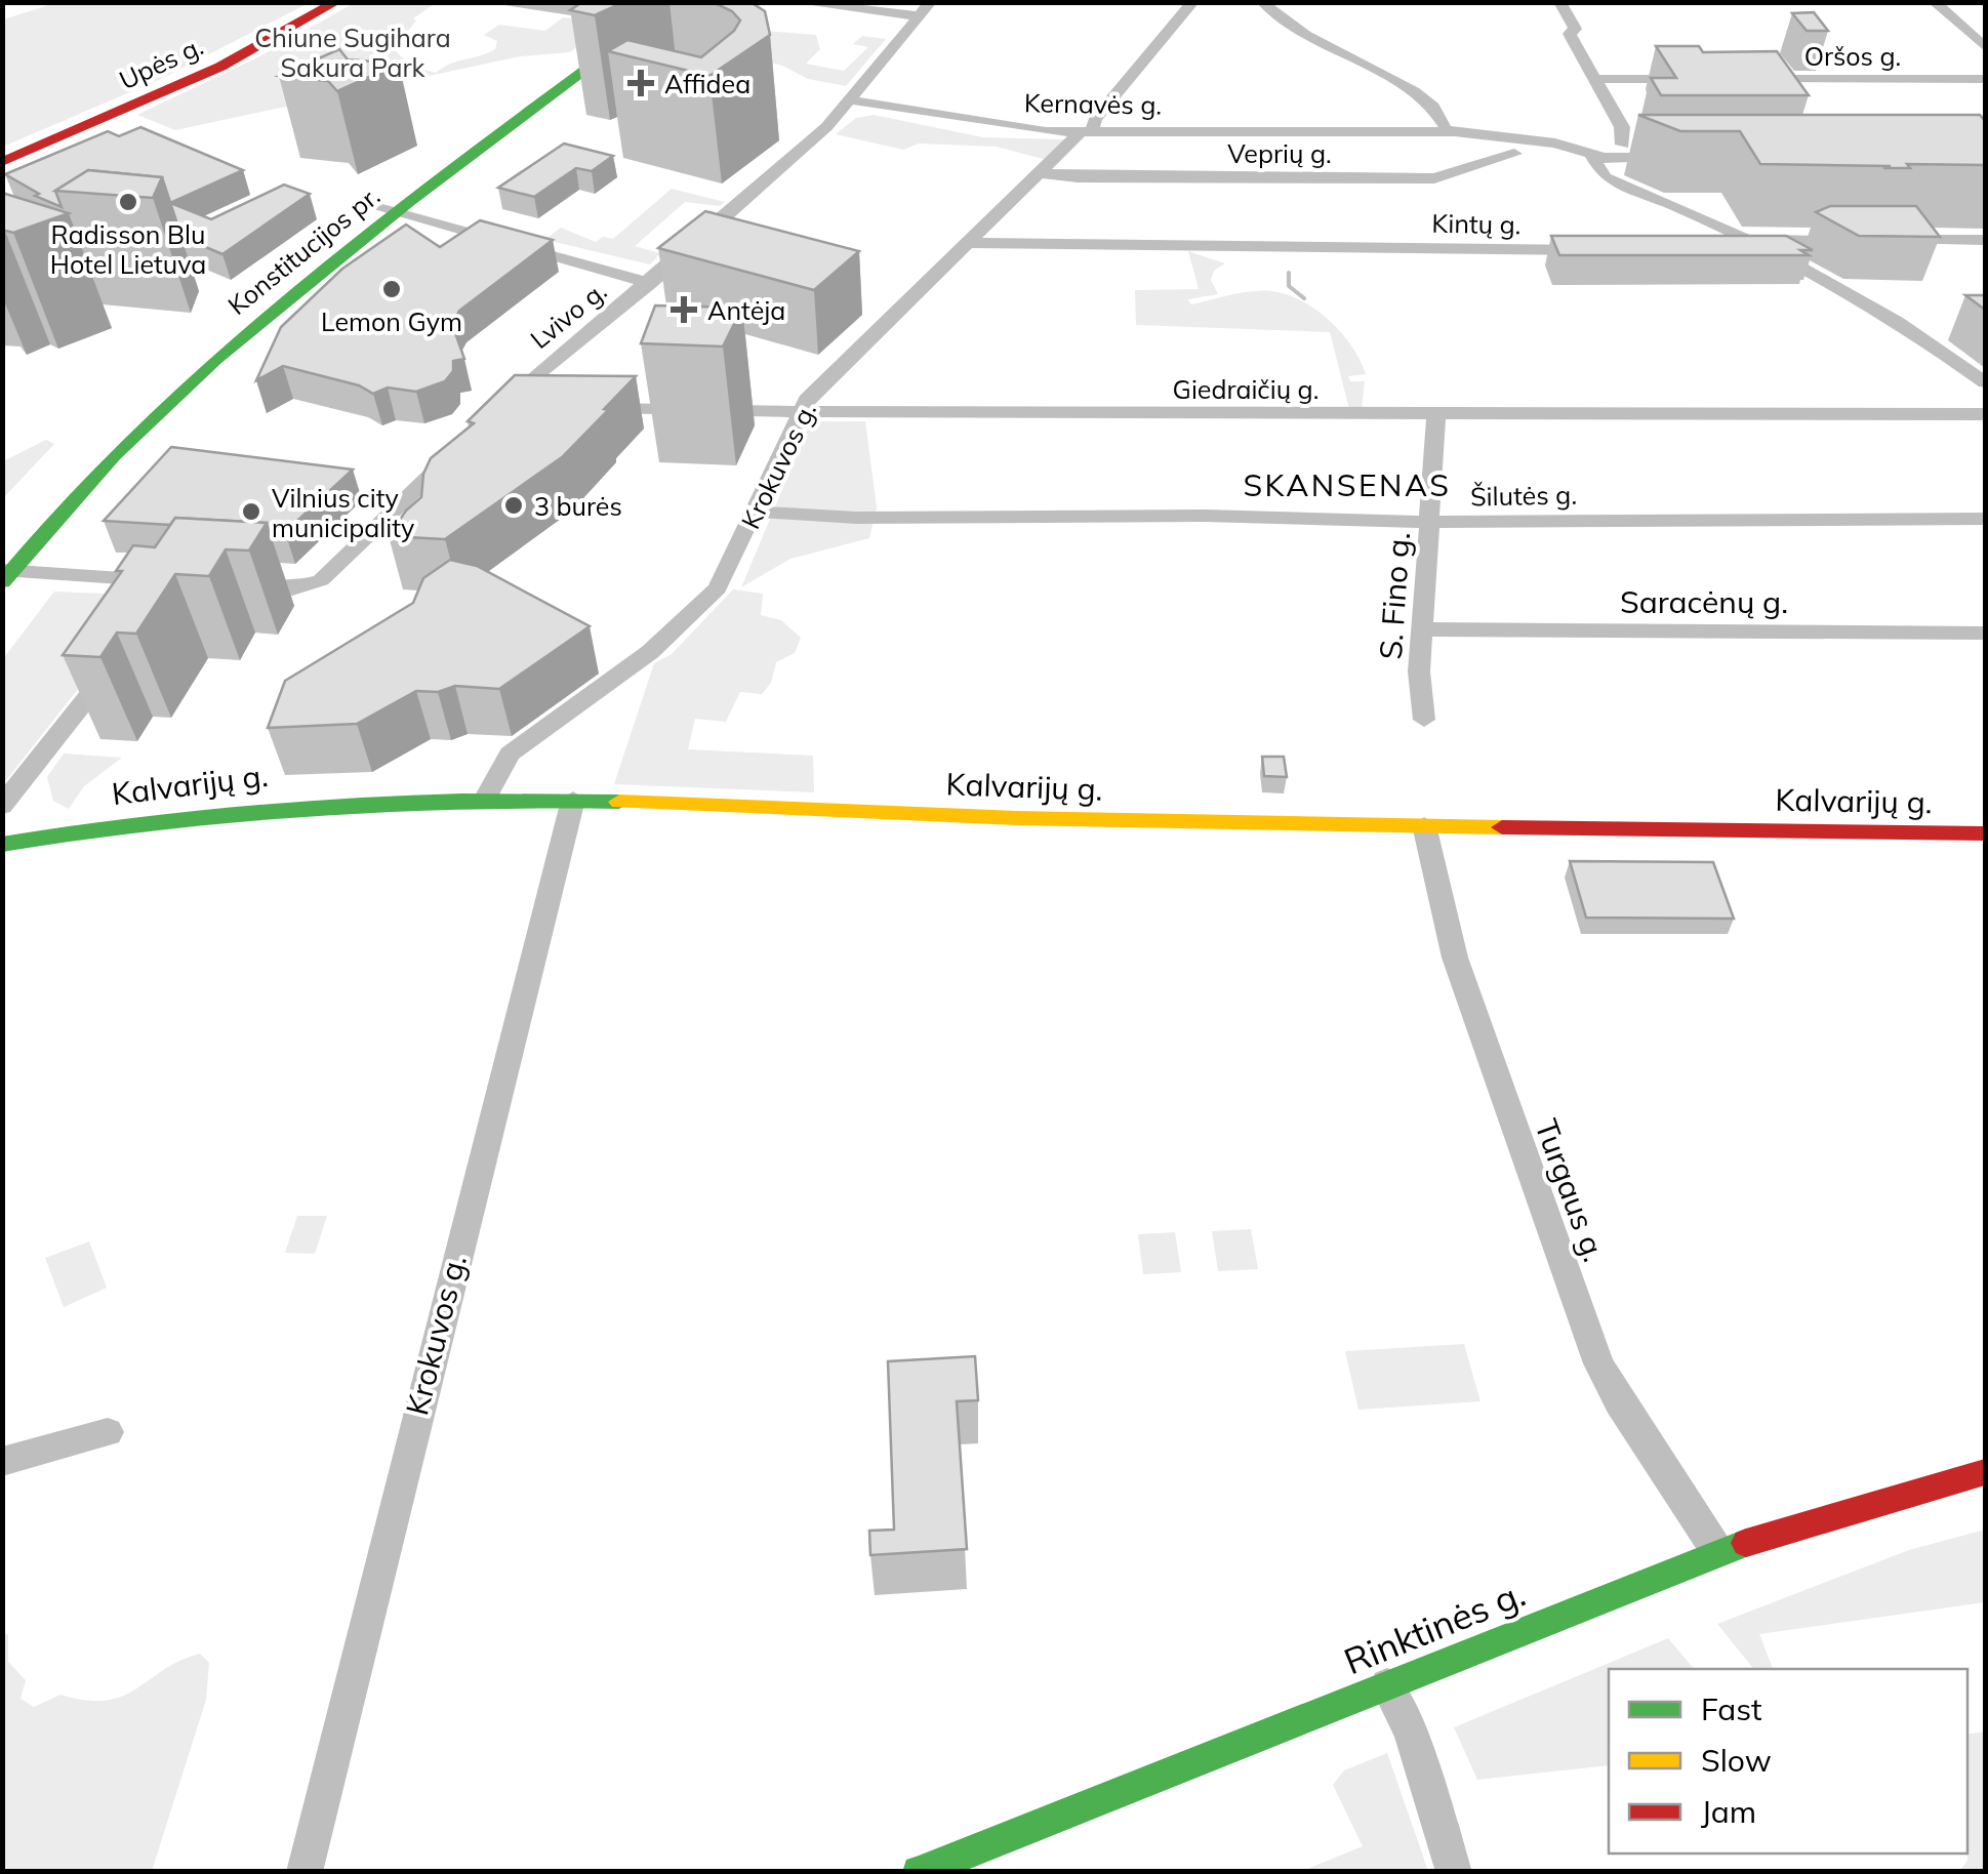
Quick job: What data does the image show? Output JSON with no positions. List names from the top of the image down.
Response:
{
  "streets": {
    "main road": [
      "Upės g.",
      "Konstitucijos pr.",
      "Kalvarijų g.",
      "Rinktinės g."
    ],
    "street": [
      "Oršos g.",
      "Kernavės g.",
      "Veprių g.",
      "Kintų g.",
      "Lvivo g.",
      "Giedraičių g.",
      "Krokuvos g.",
      "Šilutės g.",
      "S. Fino g.",
      "Saracėnų g.",
      "Turgaus g."
    ]
  },
  "crossings": [
    ["Kernavės g.", "Lvivo g."],
    ["Kernavės g.", "Krokuvos g."],
    ["Veprių g.", "Krokuvos g."],
    ["Kintų g.", "Krokuvos g."],
    ["Giedraičių g.", "Krokuvos g."],
    ["Giedraičių g.", "S. Fino g."],
    ["Krokuvos g.", "Šilutės g."],
    ["Krokuvos g.", "Kalvarijų g."],
    ["Šilutės g.", "S. Fino g."],
    ["S. Fino g.", "Saracėnų g."],
    ["Kalvarijų g.", "Turgaus g."],
    ["Turgaus g.", "Rinktinės g."]
  ],
  "districts": ["SKANSENAS"],
  "parks": ["Chiune Sugihara Sakura Park"],
  "places": {
    "health": ["Affidea", "Antėja"],
    "other": [
      "Radisson Blu Hotel Lietuva",
      "Lemon Gym",
      "3 burės",
      "Vilnius city municipality"
    ]
  },
  "legend": ["Fast", "Slow", "Jam"]
}
